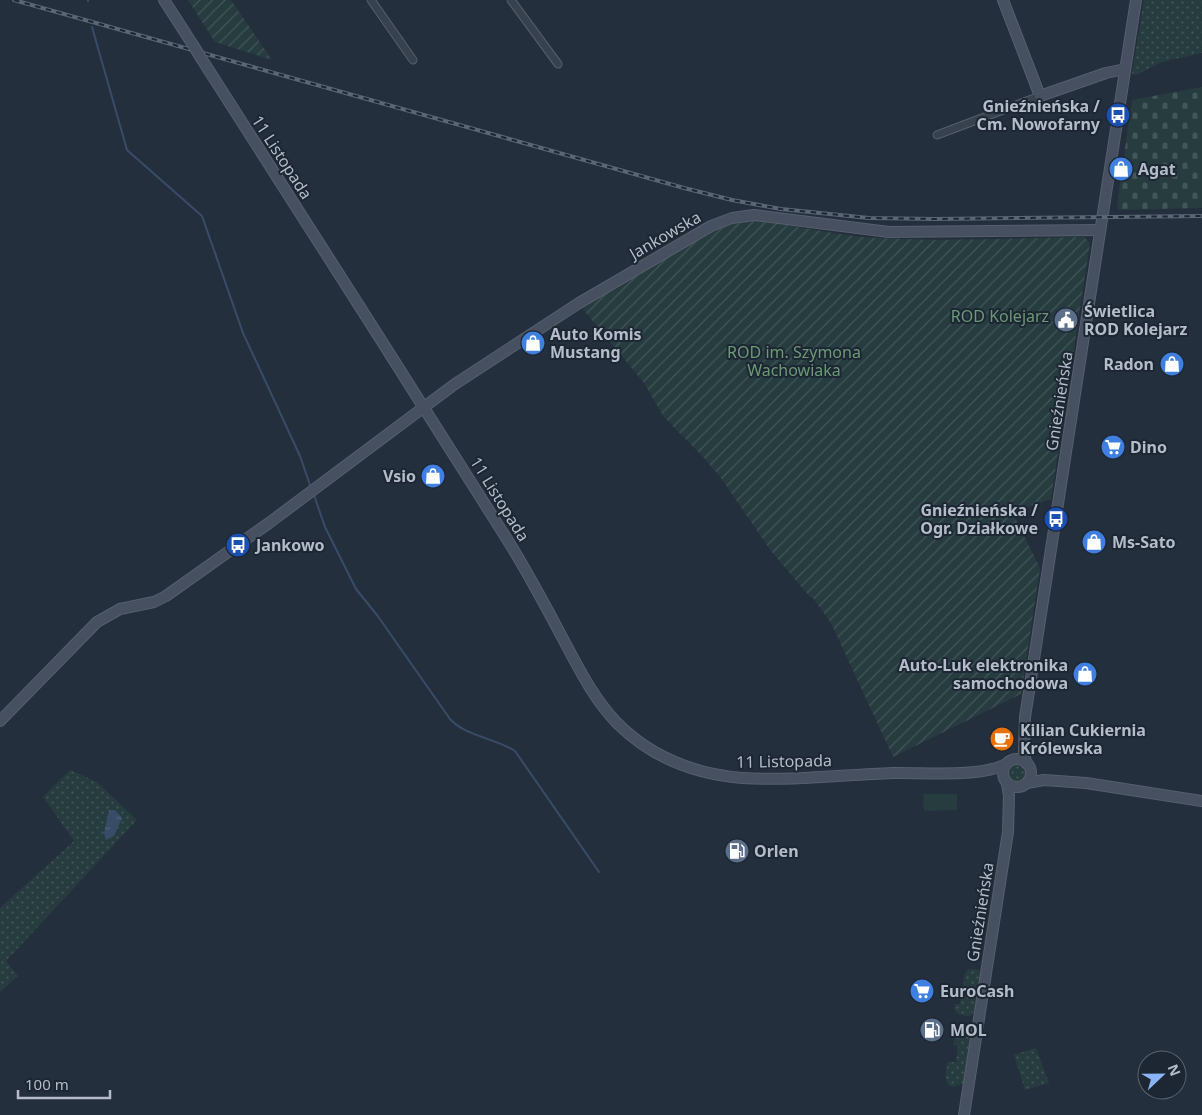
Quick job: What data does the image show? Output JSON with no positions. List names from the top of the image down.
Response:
{
  "streets": {
    "main road": ["11 Listopada", "Jankowska", "Gnieźnieńska"]
  },
  "crossings": [
    ["11 Listopada", "Jankowska"],
    ["11 Listopada", "Gnieźnieńska"],
    ["Jankowska", "Gnieźnieńska"]
  ],
  "parks": ["ROD Kolejarz", "ROD im. Szymona Wachowiaka"],
  "places": {
    "bus stop": ["Gnieźnieńska / Cm. Nowofarny", "Gnieźnieńska / Ogr. Działkowe", "Jankowo"],
    "shop": [
      "Agat",
      "Auto Komis Mustang",
      "Radon",
      "Vsio",
      "Ms-Sato",
      "Auto-Luk elektronika samochodowa"
    ],
    "public building": ["Świetlica ROD Kolejarz"],
    "supermarket": ["Dino", "EuroCash"],
    "cafe": ["Kilian Cukiernia Królewska"],
    "fuel station": ["Orlen", "MOL"]
  },
  "scale_bar": "100 m",
  "north": "right"
}
